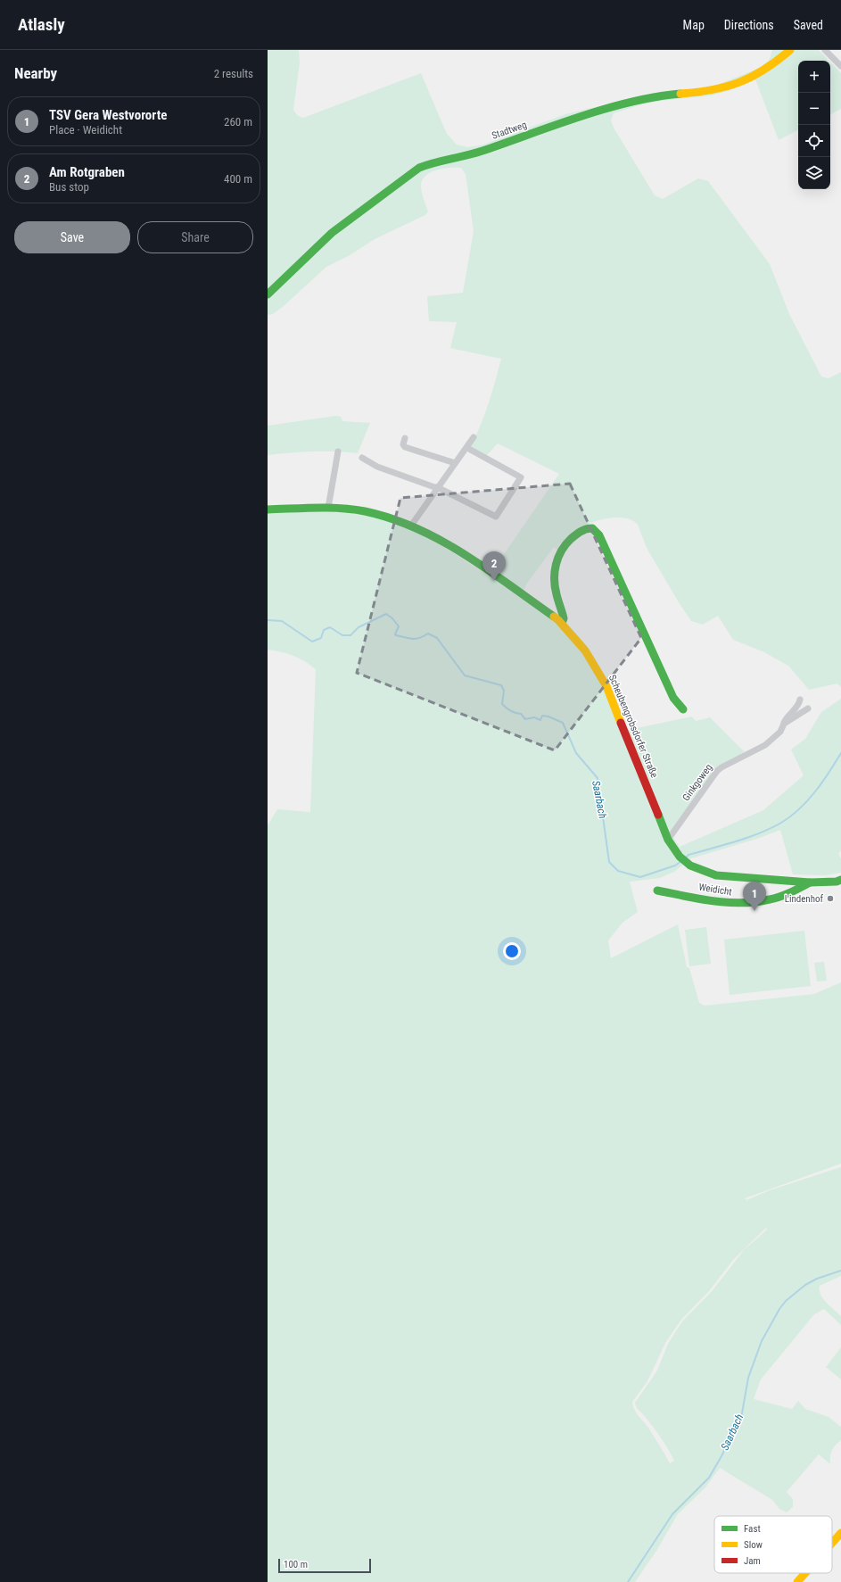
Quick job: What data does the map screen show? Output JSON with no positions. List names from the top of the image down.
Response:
{
  "streets": {
    "street": [
      "Stadtweg",
      "Scheubengrobsdorfer Straße",
      "Ginkgoweg",
      "Weidicht"
    ]
  },
  "crossings": [
    ["Scheubengrobsdorfer Straße", "Ginkgoweg"],
    ["Scheubengrobsdorfer Straße", "Weidicht"]
  ],
  "water": ["Saarbach"],
  "places": ["Lindenhof"],
  "legend": ["Fast", "Slow", "Jam"],
  "scale_bar": "100 m",
  "page": {
    "header": "Atlasly",
    "nav": ["Map", "Directions", "Saved"],
    "heading": ["Nearby", "2 results"],
    "map_buttons": ["+", "−"],
    "list": [
      {
        "mark": "1",
        "name": "TSV Gera Westvororte",
        "note": "Place · Weidicht",
        "value": "260 m"
      },
      {
        "mark": "2",
        "name": "Am Rotgraben",
        "note": "Bus stop",
        "value": "400 m"
      }
    ],
    "buttons": ["Save", "Share"],
    "pins": ["2", "1"],
    "scale": "100 m"
  }
}
